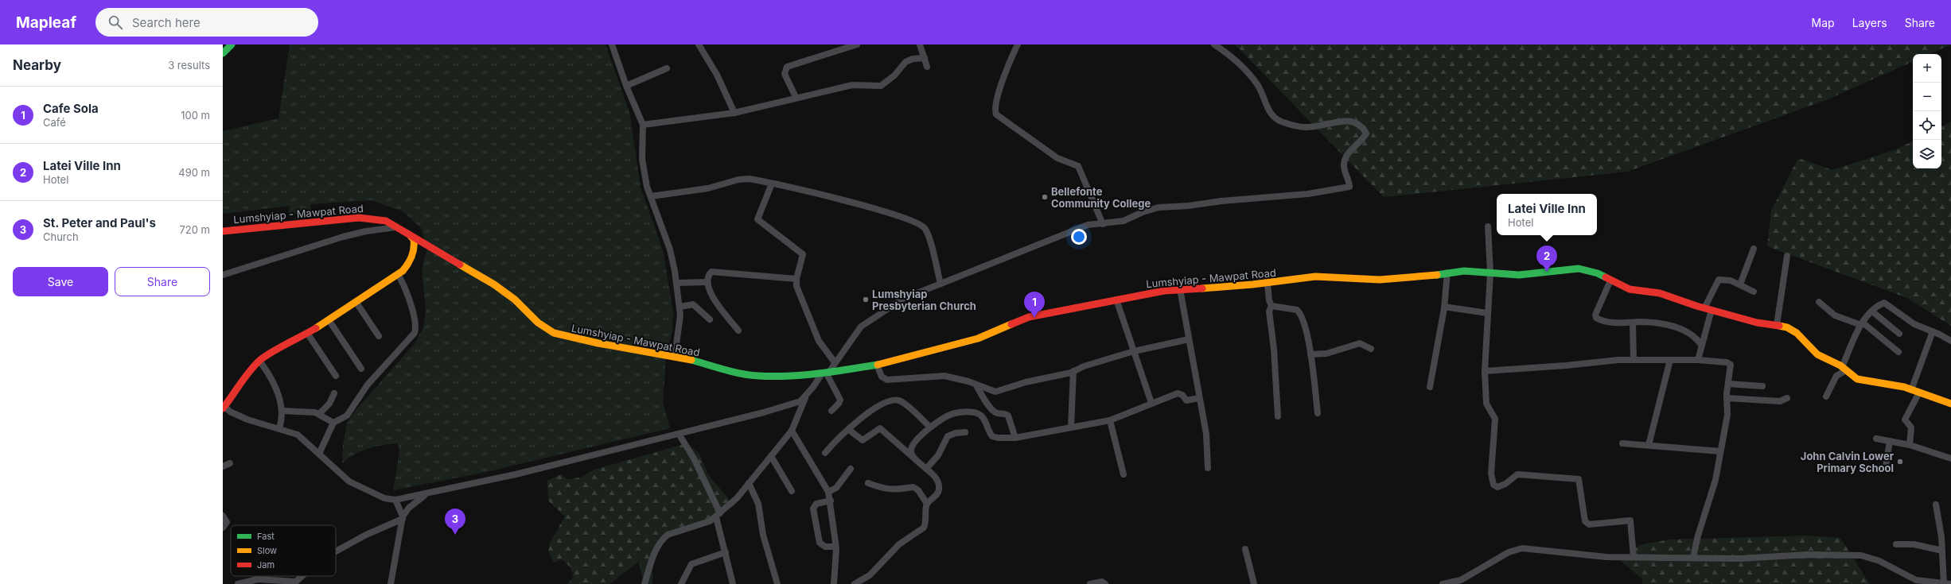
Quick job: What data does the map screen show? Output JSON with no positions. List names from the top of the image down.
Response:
{
  "streets": {
    "street": ["Lumshyiap - Mawpat Road"]
  },
  "places": ["Bellefonte Community College", "Lumshyiap Presbyterian Church", "John Calvin Lower Primary School"],
  "legend": ["Fast", "Slow", "Jam"],
  "page": {
    "header": "Mapleaf",
    "search": "Search here",
    "nav": ["Map", "Layers", "Share"],
    "heading": ["Nearby", "3 results"],
    "map_buttons": ["+", "−"],
    "list": [
      {
        "mark": "1",
        "name": "Cafe Sola",
        "note": "Café",
        "value": "100 m"
      },
      {
        "mark": "2",
        "name": "Latei Ville Inn",
        "note": "Hotel",
        "value": "490 m"
      },
      {
        "mark": "3",
        "name": "St. Peter and Paul's",
        "note": "Church",
        "value": "720 m"
      }
    ],
    "popup": ["Latei Ville Inn", "Hotel"],
    "pins": ["2", "1", "3"],
    "buttons": ["Save", "Share"]
  }
}
